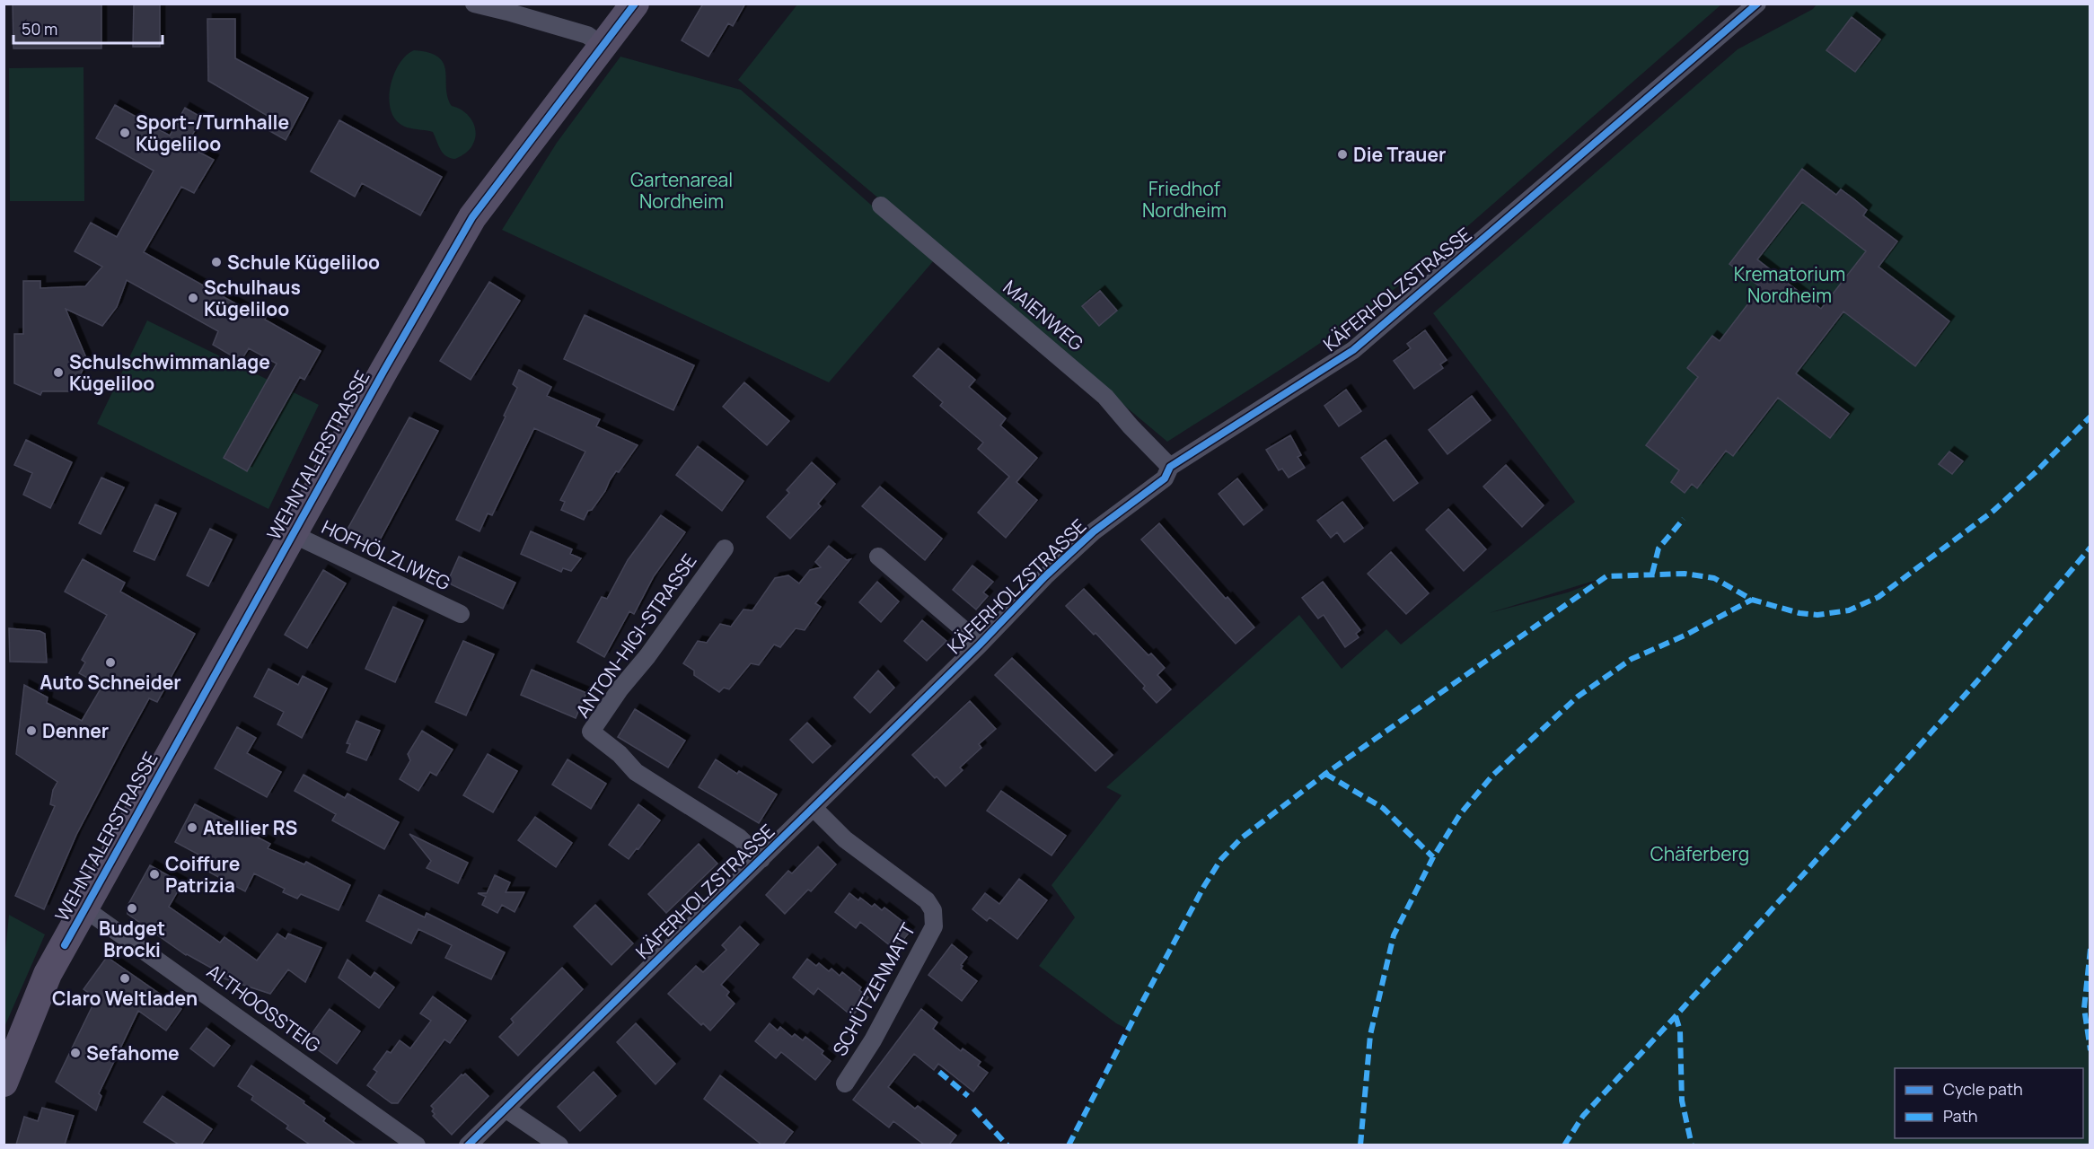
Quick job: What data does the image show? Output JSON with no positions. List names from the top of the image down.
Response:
{
  "streets": {
    "main road": ["WEHNTALERSTRASSE"],
    "street": [
      "KÄFERHOLZSTRASSE",
      "MAIENWEG",
      "HOFHÖLZLIWEG",
      "ANTON-HIGI-STRASSE",
      "SCHÜTZENMATT",
      "ALTHOOSSTEIG"
    ]
  },
  "crossings": [
    ["KÄFERHOLZSTRASSE", "MAIENWEG"],
    ["KÄFERHOLZSTRASSE", "ANTON-HIGI-STRASSE"],
    ["KÄFERHOLZSTRASSE", "SCHÜTZENMATT"],
    ["WEHNTALERSTRASSE", "HOFHÖLZLIWEG"],
    ["WEHNTALERSTRASSE", "ALTHOOSSTEIG"]
  ],
  "parks": [
    "Gartenareal Nordheim",
    "Friedhof Nordheim",
    "Krematorium Nordheim",
    "Chäferberg"
  ],
  "places": [
    "Sport-/Turnhalle Kügeliloo",
    "Die Trauer",
    "Schule Kügeliloo",
    "Schulhaus Kügeliloo",
    "Schulschwimmanlage Kügeliloo",
    "Auto Schneider",
    "Denner",
    "Atellier RS",
    "Coiffure Patrizia",
    "Budget Brocki",
    "Claro Weltladen",
    "Sefahome"
  ],
  "legend": ["Cycle path", "Path"],
  "scale_bar": "50 m"
}
